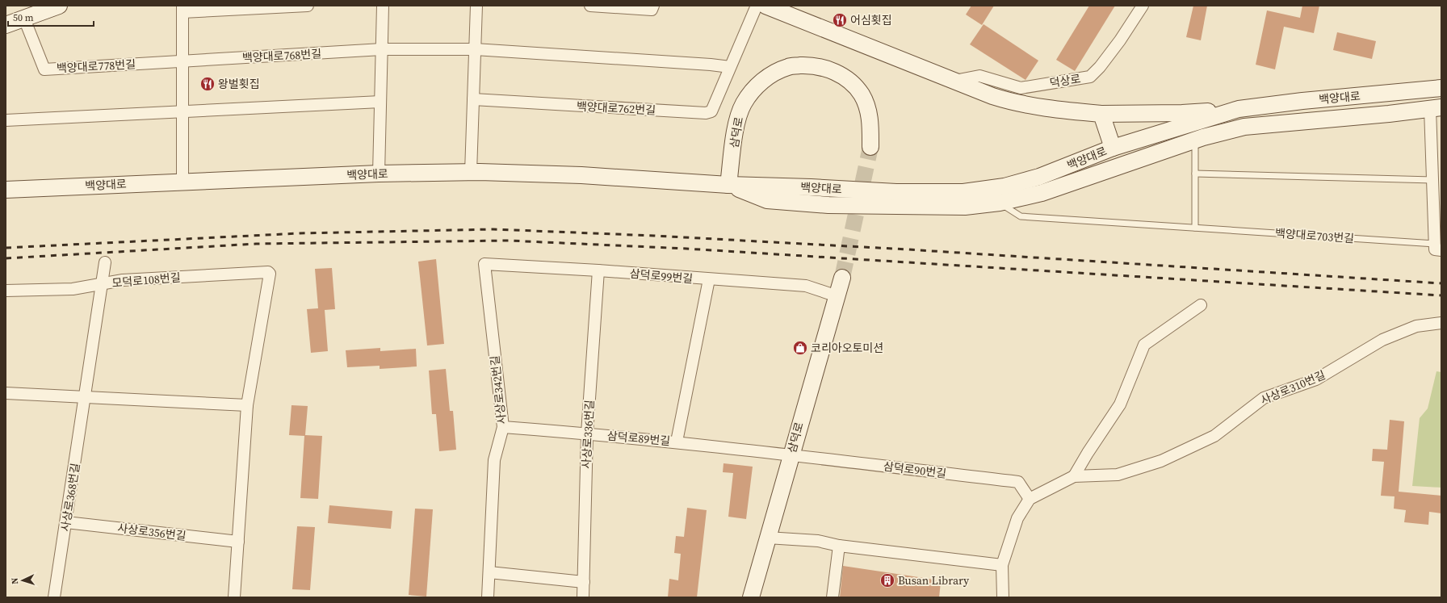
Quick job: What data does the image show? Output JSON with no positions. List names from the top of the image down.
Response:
{
  "streets": {
    "main road": ["백양대로", "삼덕로"],
    "street": [
      "백양대로768번길",
      "백양대로778번길",
      "덕상로",
      "백양대로762번길",
      "백양대로703번길",
      "삼덕로99번길",
      "모덕로108번길",
      "사상로310번길",
      "사상로342번길",
      "사상로336번길",
      "삼덕로89번길",
      "삼덕로90번길",
      "사상로368번길",
      "사상로356번길"
    ]
  },
  "crossings": [
    ["백양대로768번길", "백양대로778번길"],
    ["백양대로", "삼덕로"],
    ["백양대로", "백양대로703번길"],
    ["삼덕로", "삼덕로99번길"],
    ["삼덕로", "삼덕로89번길"],
    ["삼덕로", "삼덕로90번길"],
    ["삼덕로99번길", "사상로342번길"],
    ["삼덕로99번길", "사상로336번길"],
    ["삼덕로99번길", "삼덕로89번길"],
    ["모덕로108번길", "사상로368번길"],
    ["사상로310번길", "삼덕로90번길"],
    ["사상로342번길", "삼덕로89번길"],
    ["사상로336번길", "삼덕로89번길"],
    ["삼덕로89번길", "삼덕로90번길"],
    ["사상로368번길", "사상로356번길"]
  ],
  "places": {
    "restaurant": ["어심횟집", "왕벌횟집"],
    "shop": ["코리아오토미션"],
    "building": ["Busan Library"]
  },
  "scale_bar": "50 m",
  "north": "left"
}
